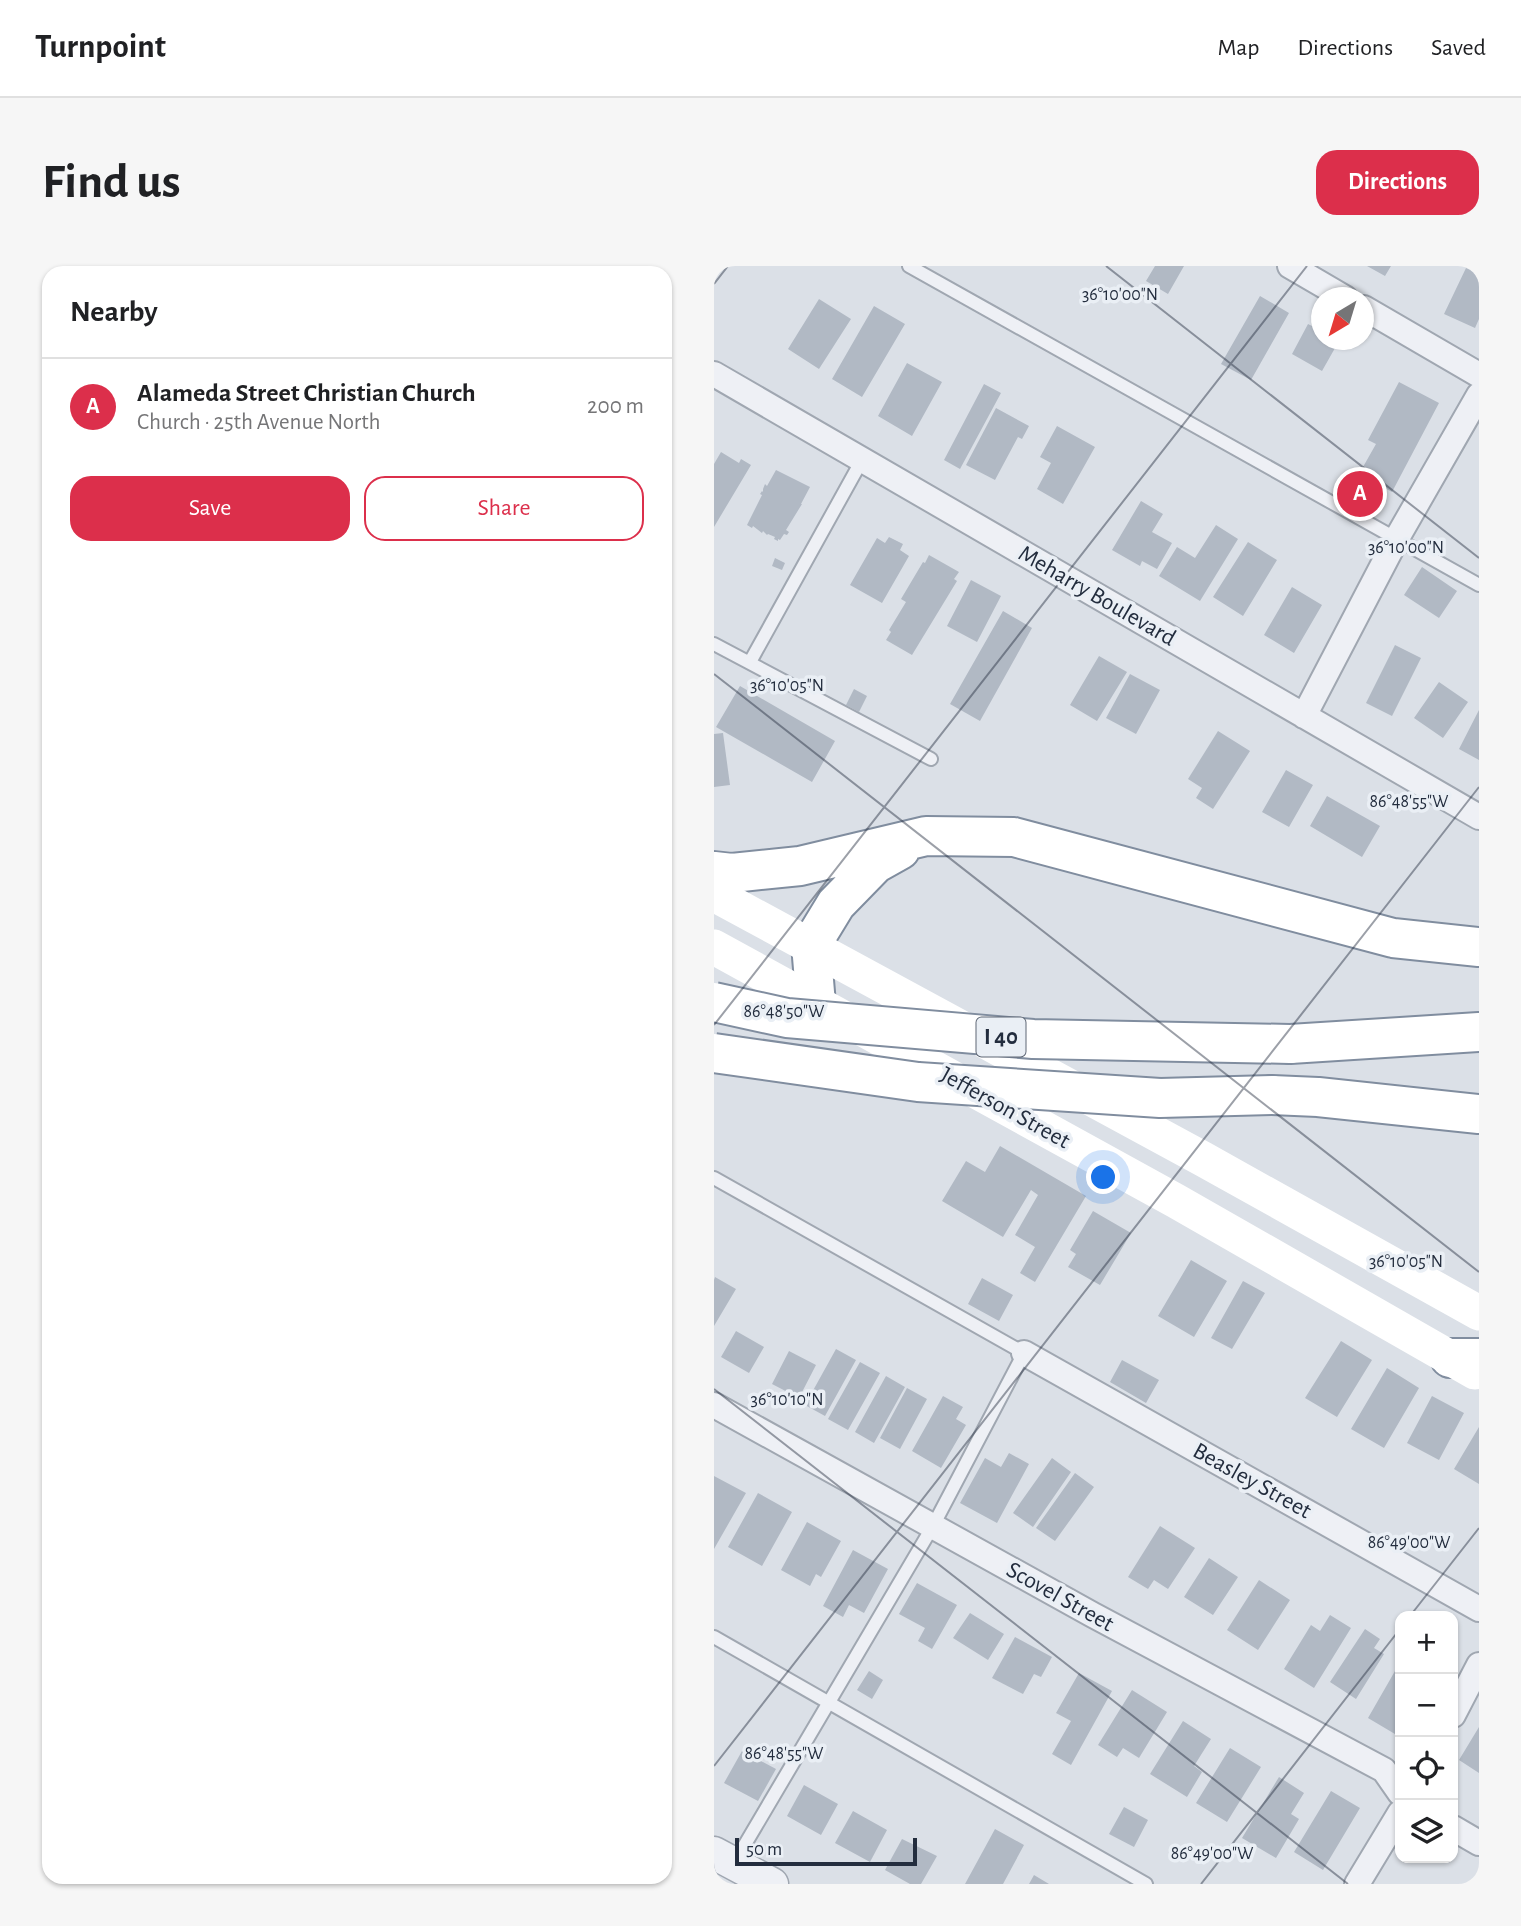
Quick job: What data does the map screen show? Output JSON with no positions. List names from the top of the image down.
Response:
{
  "streets": {
    "highway": ["I 40"],
    "main road": ["Jefferson Street"],
    "street": ["Meharry Boulevard", "Beasley Street", "Scovel Street"]
  },
  "scale_bar": "50 m",
  "north": "bottom left",
  "page": {
    "header": "Turnpoint",
    "nav": ["Map", "Directions", "Saved"],
    "buttons": [
      "Directions",
      ["Save", "Share"]
    ],
    "title": "Find us",
    "heading": "Nearby",
    "list": [
      {
        "mark": "A",
        "name": "Alameda Street Christian Church",
        "note": "Church · 25th Avenue North",
        "value": "200 m"
      }
    ],
    "pins": "A",
    "map_buttons": ["+", "−"],
    "scale": "50 m"
  },
  "coordinates": [
    "36°10'00\"N",
    "36°10'05\"N",
    "86°48'55\"W",
    "86°48'50\"W",
    "36°10'10\"N",
    "86°49'00\"W"
  ]
}
